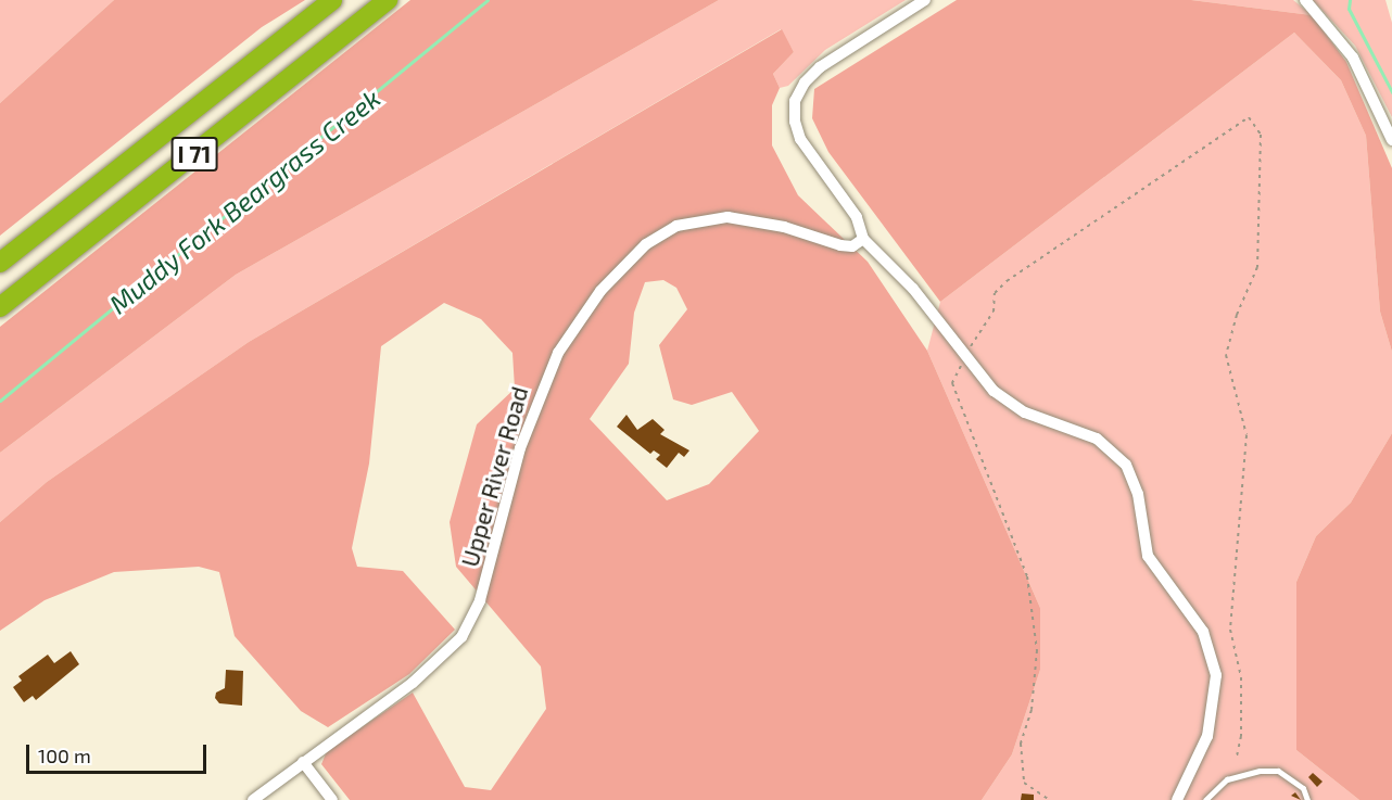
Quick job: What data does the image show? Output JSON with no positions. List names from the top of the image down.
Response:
{
  "streets": {
    "highway": ["I 71"],
    "street": ["Upper River Road"]
  },
  "water": ["Muddy Fork Beargrass Creek"],
  "scale_bar": "100 m"
}
